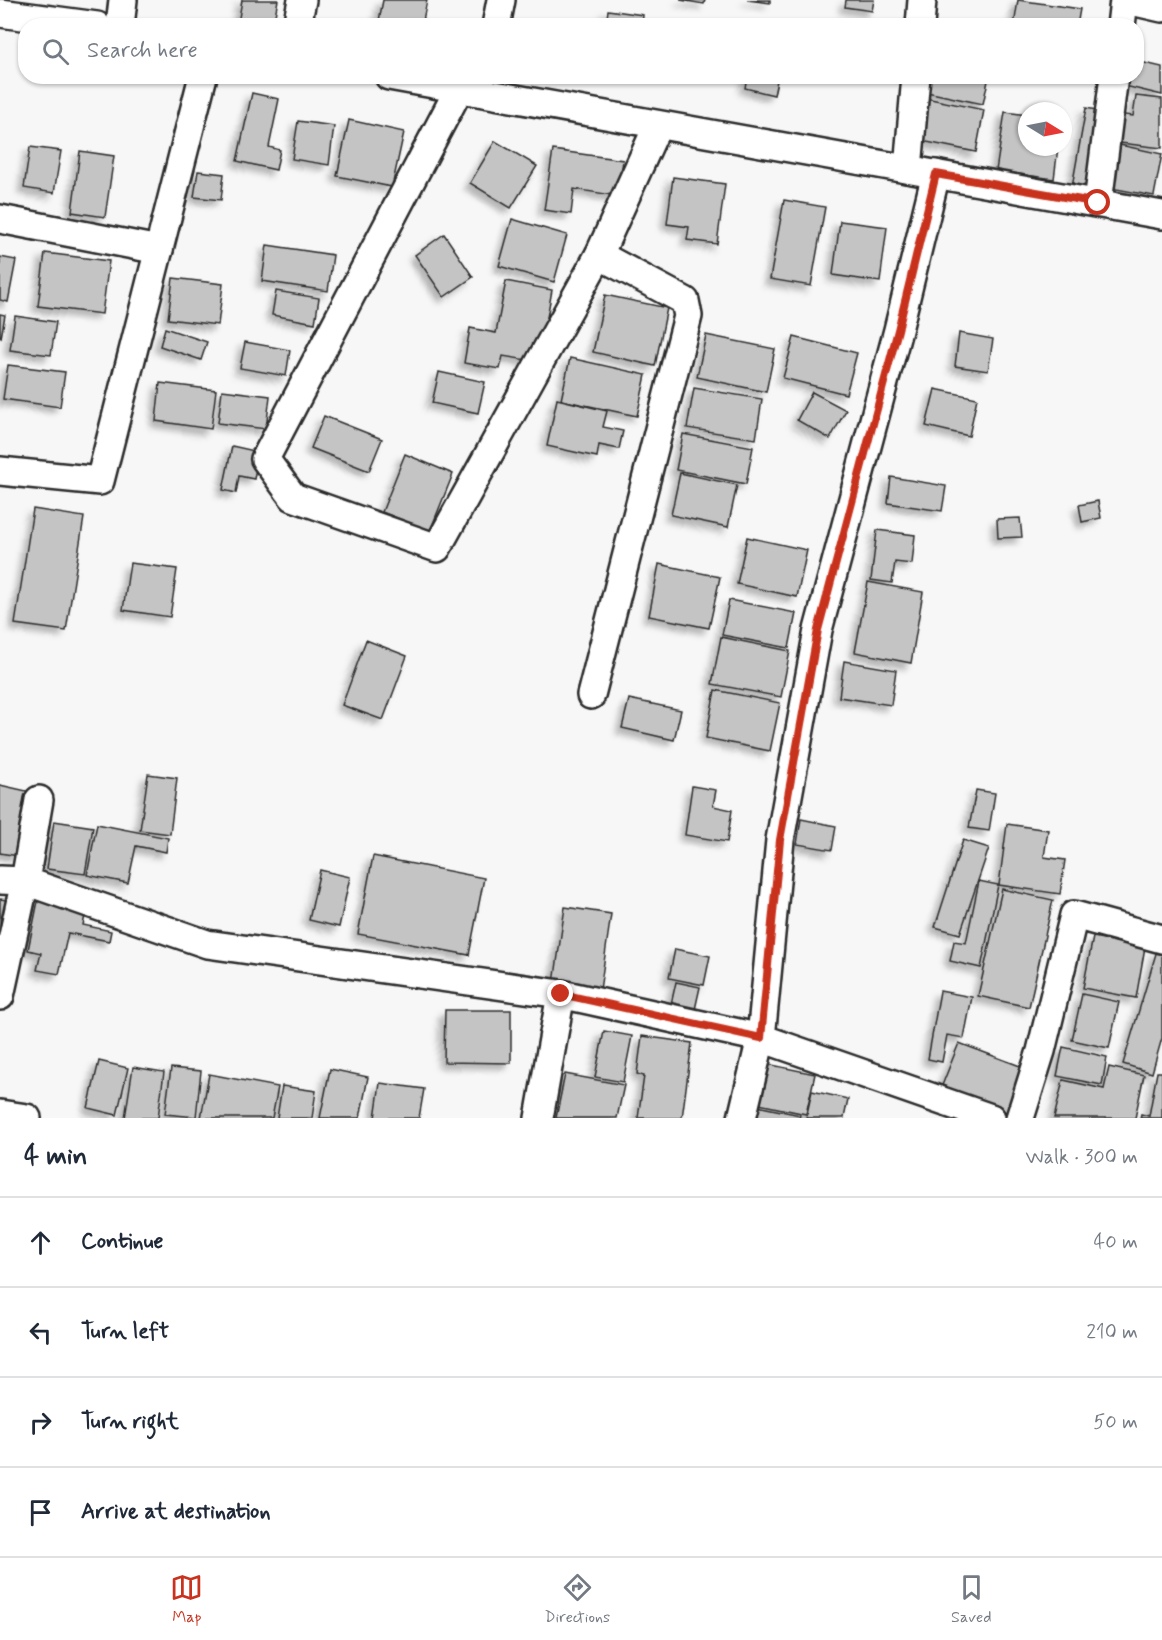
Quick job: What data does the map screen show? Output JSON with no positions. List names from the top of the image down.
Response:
{
  "north": "right",
  "page": {
    "search": "Search here",
    "heading": ["4 min", "Walk · 300 m"],
    "list": [
      ["Continue", "40 m"],
      ["Turn left", "210 m"],
      ["Turn right", "50 m"],
      "Arrive at destination"
    ],
    "nav": ["Map", "Directions", "Saved"]
  }
}
